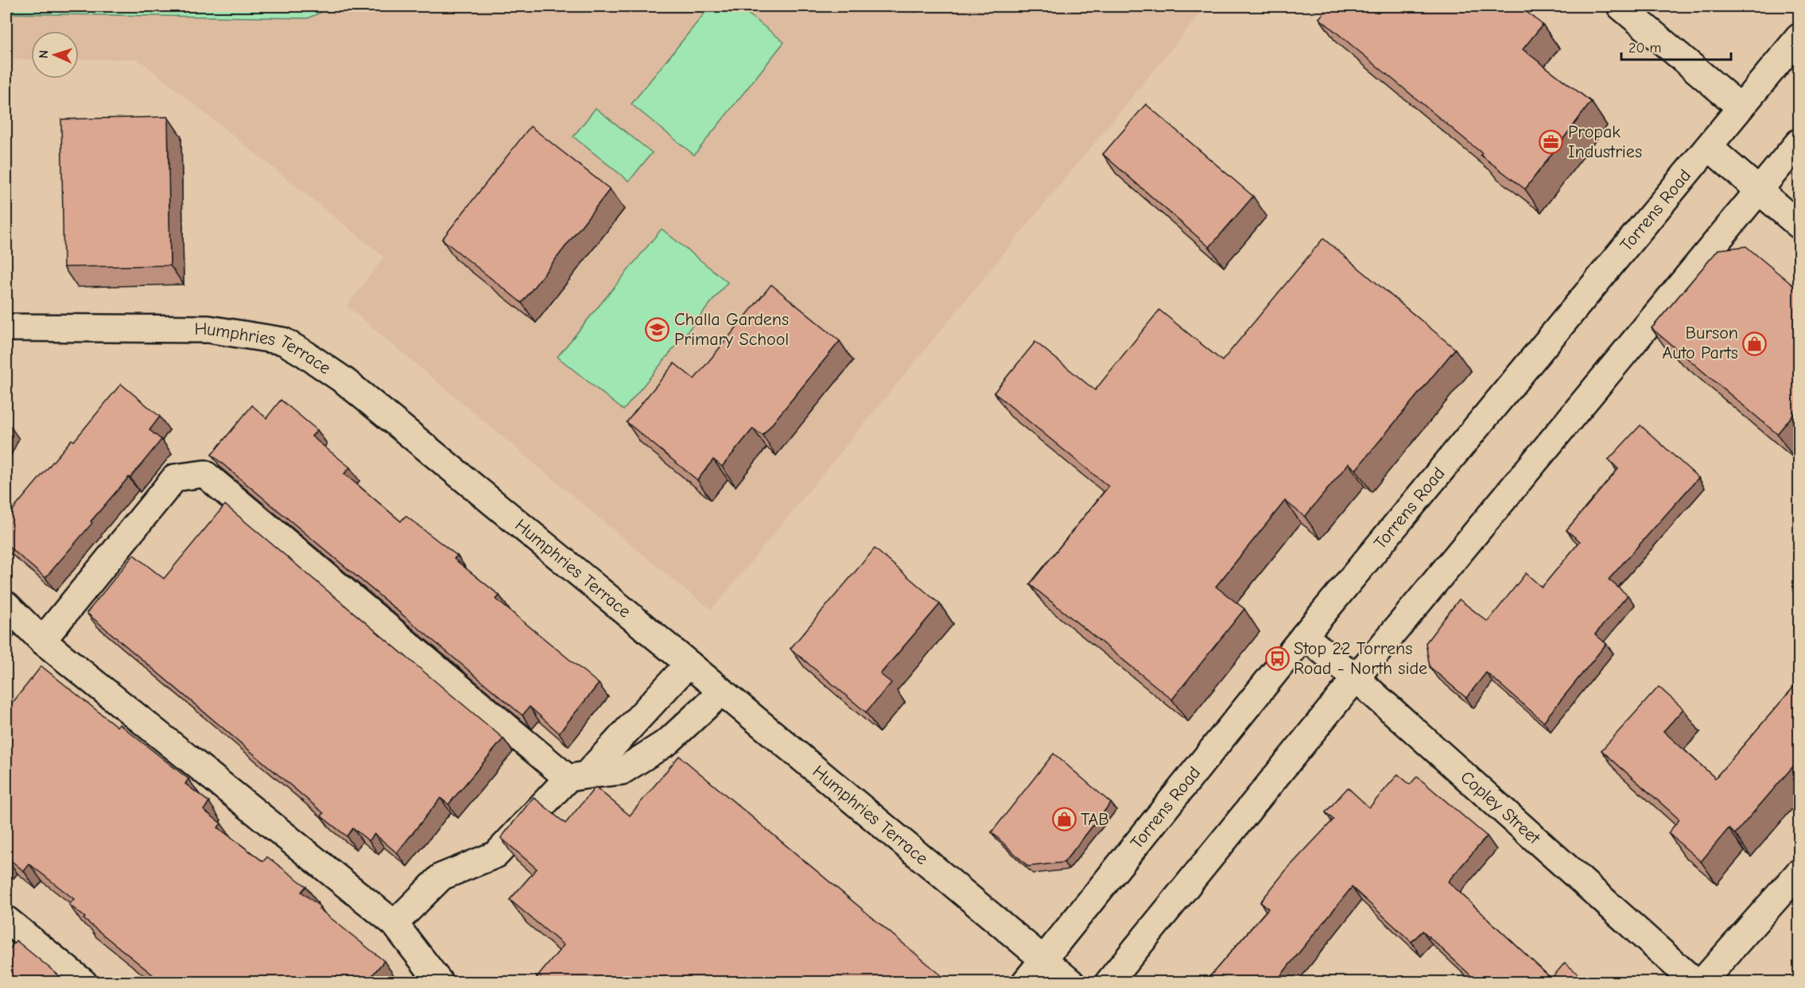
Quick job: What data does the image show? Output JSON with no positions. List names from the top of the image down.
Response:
{
  "streets": {
    "main road": ["Torrens Road", "Humphries Terrace", "Copley Street"]
  },
  "crossings": [
    ["Torrens Road", "Humphries Terrace"],
    ["Torrens Road", "Copley Street"]
  ],
  "places": {
    "office": ["Propak Industries"],
    "school or university": ["Challa Gardens Primary School"],
    "shop": ["Burson Auto Parts", "TAB"],
    "bus stop": ["Stop 22 Torrens Road - North side"]
  },
  "scale_bar": "20 m",
  "north": "left"
}
